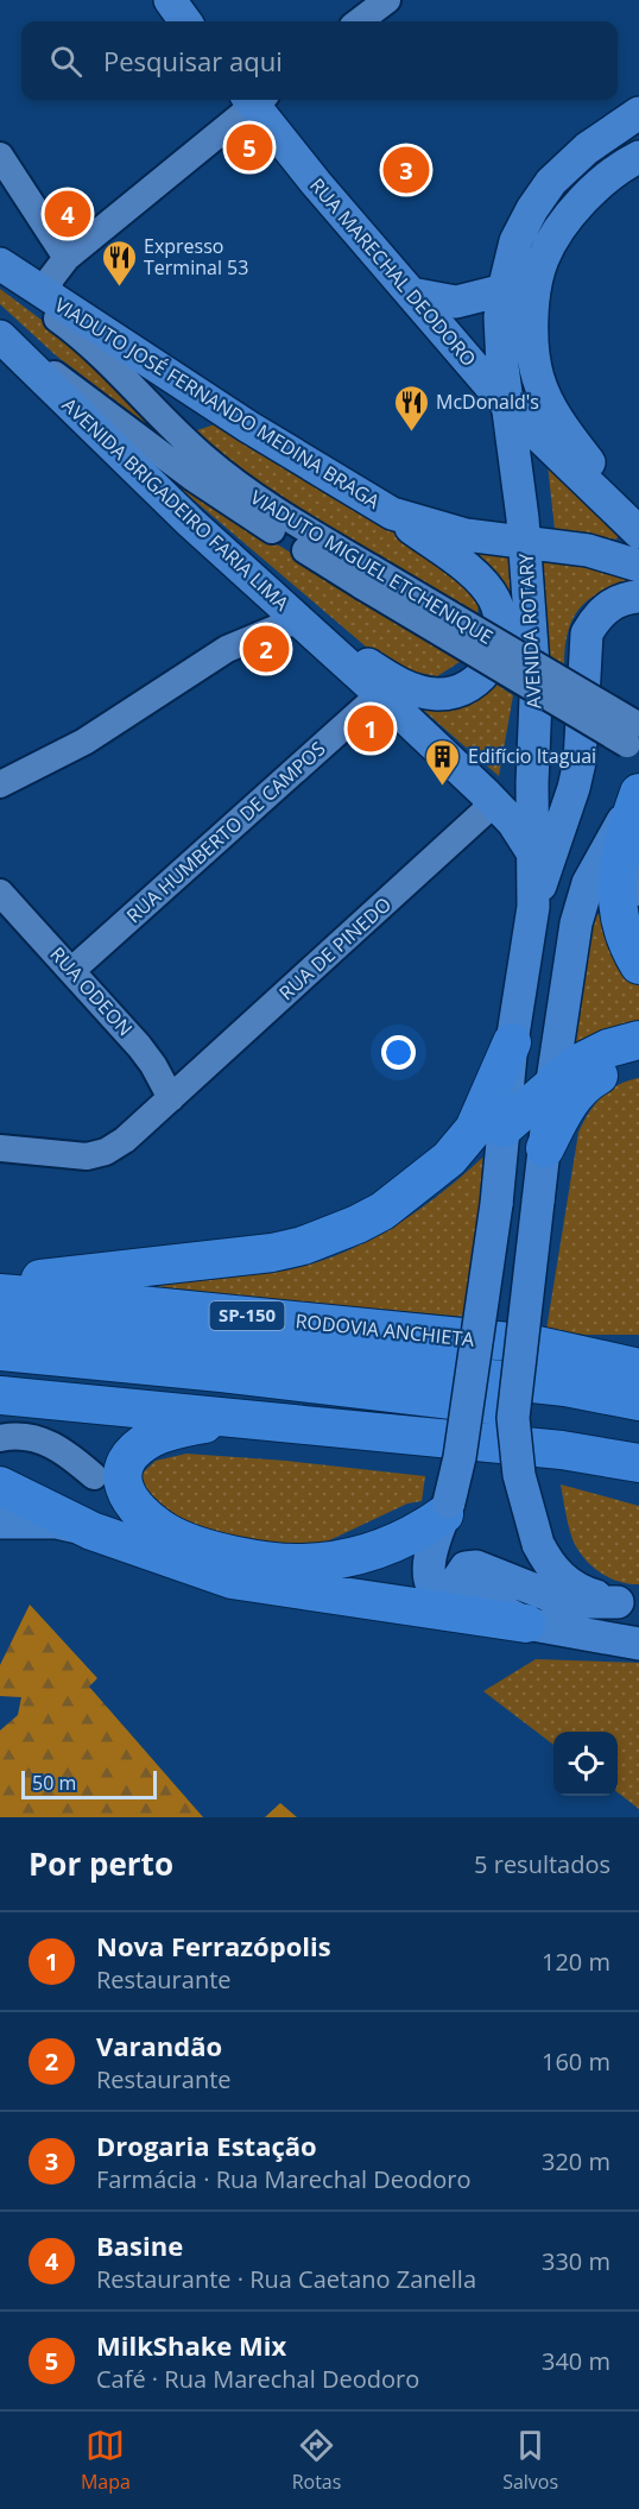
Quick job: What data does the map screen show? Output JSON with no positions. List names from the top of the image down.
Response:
{
  "streets": {
    "highway": ["SP-150", "RODOVIA ANCHIETA"],
    "main road": [
      "RUA MARECHAL DEODORO",
      "VIADUTO JOSÉ FERNANDO MEDINA BRAGA",
      "AVENIDA BRIGADEIRO FARIA LIMA",
      "AVENIDA ROTARY"
    ],
    "street": [
      "VIADUTO MIGUEL ETCHENIQUE",
      "RUA HUMBERTO DE CAMPOS",
      "RUA DE PINEDO",
      "RUA ODEON"
    ]
  },
  "crossings": [
    ["RUA MARECHAL DEODORO", "AVENIDA ROTARY"],
    ["VIADUTO JOSÉ FERNANDO MEDINA BRAGA", "VIADUTO MIGUEL ETCHENIQUE"],
    ["VIADUTO JOSÉ FERNANDO MEDINA BRAGA", "AVENIDA ROTARY"],
    ["AVENIDA BRIGADEIRO FARIA LIMA", "VIADUTO MIGUEL ETCHENIQUE"],
    ["AVENIDA BRIGADEIRO FARIA LIMA", "AVENIDA ROTARY"],
    ["AVENIDA BRIGADEIRO FARIA LIMA", "RUA HUMBERTO DE CAMPOS"],
    ["AVENIDA BRIGADEIRO FARIA LIMA", "RUA DE PINEDO"],
    ["RUA HUMBERTO DE CAMPOS", "RUA ODEON"],
    ["RUA DE PINEDO", "RUA ODEON"]
  ],
  "places": {
    "restaurant": ["Expresso Terminal 53", "McDonald's"],
    "building": ["Edifício Itaguai"]
  },
  "scale_bar": "50 m",
  "page": {
    "search": "Pesquisar aqui",
    "pins": [
      "5",
      "3",
      "4",
      "2",
      "1"
    ],
    "scale": "50 m",
    "heading": ["Por perto", "5 resultados"],
    "list": [
      {
        "mark": "1",
        "name": "Nova Ferrazópolis",
        "note": "Restaurante",
        "value": "120 m"
      },
      {
        "mark": "2",
        "name": "Varandão",
        "note": "Restaurante",
        "value": "160 m"
      },
      {
        "mark": "3",
        "name": "Drogaria Estação",
        "note": "Farmácia · Rua Marechal Deodoro",
        "value": "320 m"
      },
      {
        "mark": "4",
        "name": "Basine",
        "note": "Restaurante · Rua Caetano Zanella",
        "value": "330 m"
      },
      {
        "mark": "5",
        "name": "MilkShake Mix",
        "note": "Café · Rua Marechal Deodoro",
        "value": "340 m"
      }
    ],
    "nav": ["Mapa", "Rotas", "Salvos"]
  }
}
